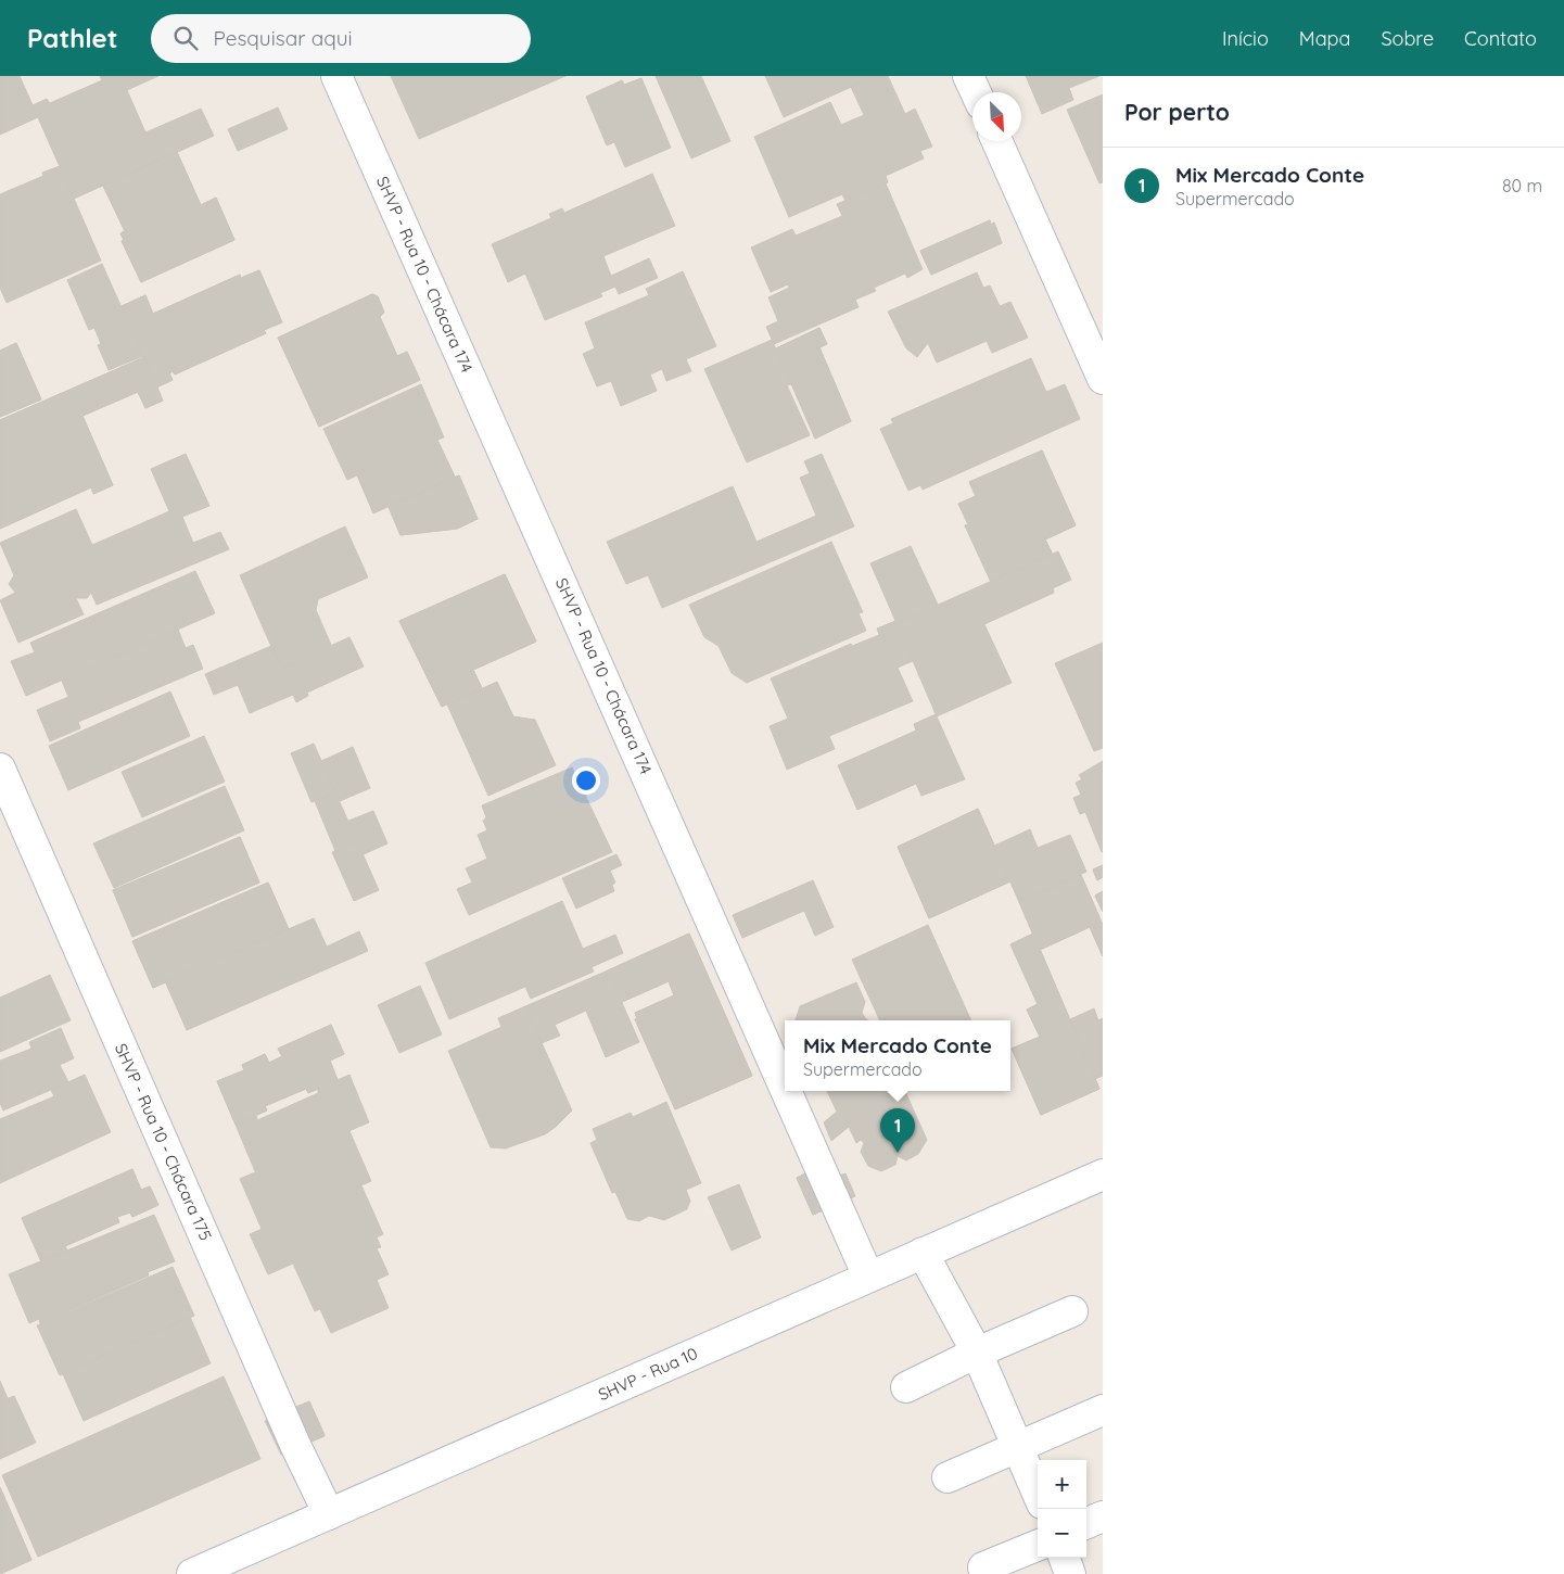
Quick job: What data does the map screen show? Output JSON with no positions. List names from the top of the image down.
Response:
{
  "streets": {
    "street": ["SHVP - Rua 10 - Chácara 174", "SHVP - Rua 10 - Chácara 175", "SHVP - Rua 10"]
  },
  "crossings": [
    ["SHVP - Rua 10 - Chácara 174", "SHVP - Rua 10"],
    ["SHVP - Rua 10 - Chácara 175", "SHVP - Rua 10"]
  ],
  "north": "bottom right",
  "page": {
    "header": "Pathlet",
    "search": "Pesquisar aqui",
    "nav": [
      "Início",
      "Mapa",
      "Sobre",
      "Contato"
    ],
    "heading": "Por perto",
    "list": [
      {
        "mark": "1",
        "name": "Mix Mercado Conte",
        "note": "Supermercado",
        "value": "80 m"
      }
    ],
    "popup": ["Mix Mercado Conte", "Supermercado"],
    "pins": "1",
    "map_buttons": ["+", "−"]
  }
}
